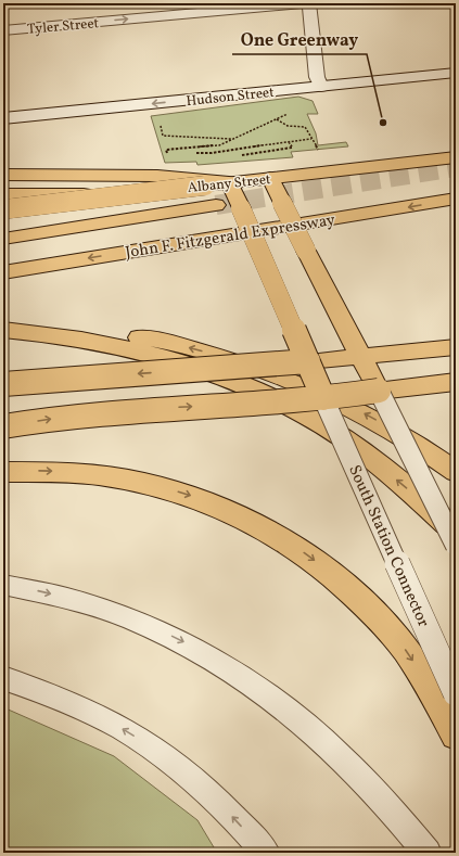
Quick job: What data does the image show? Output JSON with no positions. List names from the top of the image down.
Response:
{
  "streets": {
    "main road": ["Albany Street", "John F. Fitzgerald Expressway"],
    "street": ["Tyler Street", "Hudson Street"],
    "lane": ["South Station Connector"]
  },
  "one_way": ["Tyler Street", "Hudson Street"],
  "places": ["One Greenway"]
}
